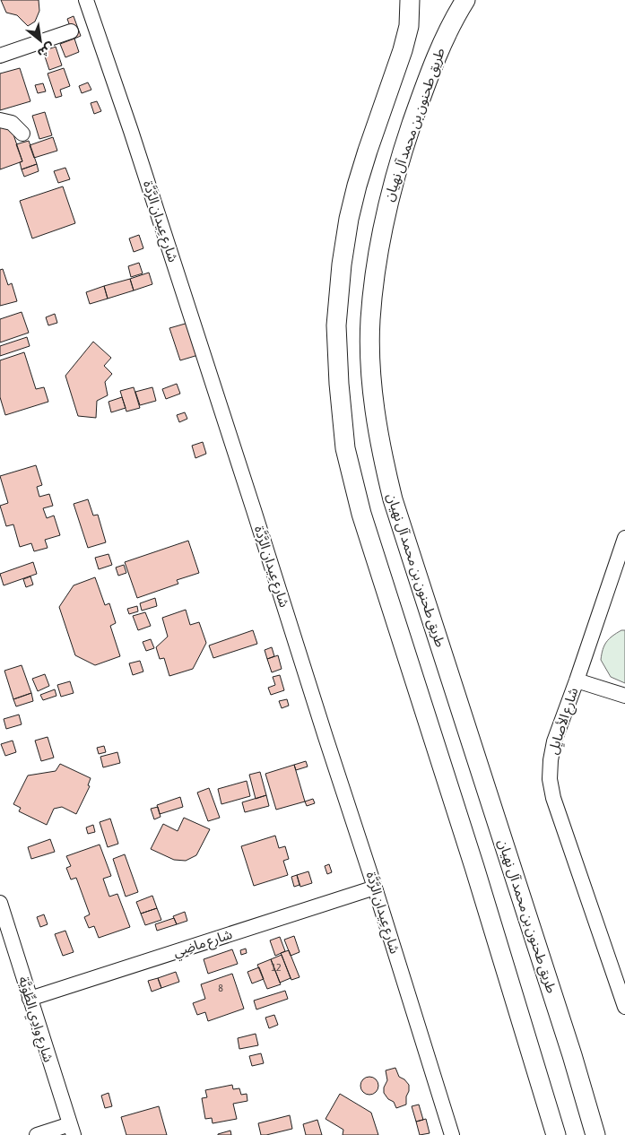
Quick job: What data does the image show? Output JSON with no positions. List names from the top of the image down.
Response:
{
  "streets": {
    "main road": ["طريق طحنون بن محمد آل نهيان"],
    "street": [
      "شارع عِيدان الرَّدَّة",
      "شارع الأصايِل",
      "شارع ماضِي",
      "شارع وادِي الطِّوَيَّة"
    ]
  },
  "crossings": [
    ["شارع عِيدان الرَّدَّة", "شارع ماضِي"],
    ["شارع ماضِي", "شارع وادِي الطِّوَيَّة"]
  ],
  "house_numbers": ["12", "8"],
  "north": "bottom right"
}
